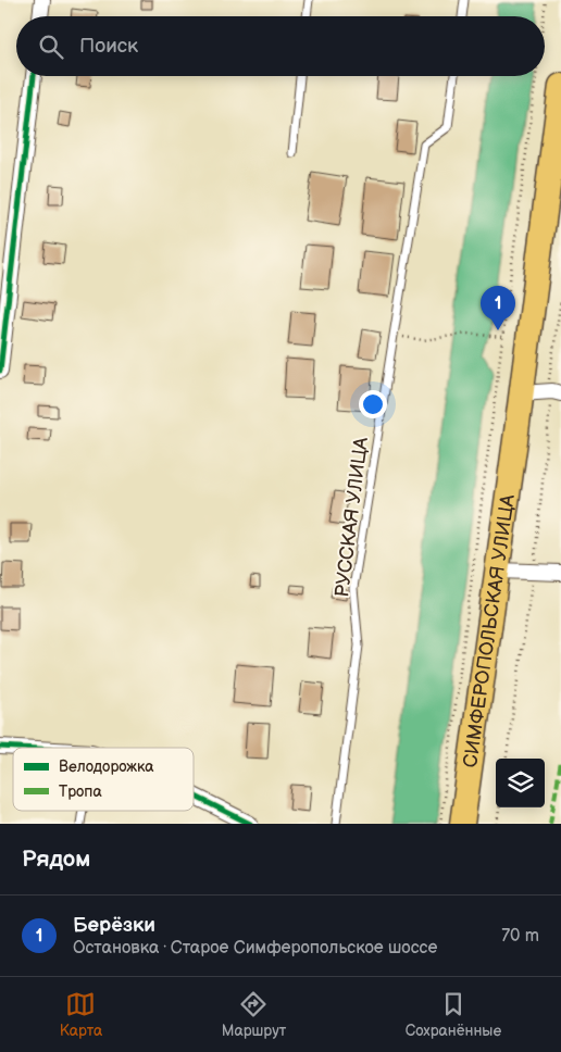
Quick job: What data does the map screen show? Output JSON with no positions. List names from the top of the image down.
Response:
{
  "streets": {
    "main road": ["СИМФЕРОПОЛЬСКАЯ УЛИЦА"],
    "lane": ["РУССКАЯ УЛИЦА"]
  },
  "legend": ["Велодорожка", "Тропа"],
  "page": {
    "search": "Поиск",
    "pins": "1",
    "heading": "Рядом",
    "list": [
      {
        "mark": "1",
        "name": "Берёзки",
        "note": "Остановка · Старое Симферопольское шоссе",
        "value": "70 m"
      }
    ],
    "nav": ["Карта", "Маршрут", "Сохранённые"]
  }
}
